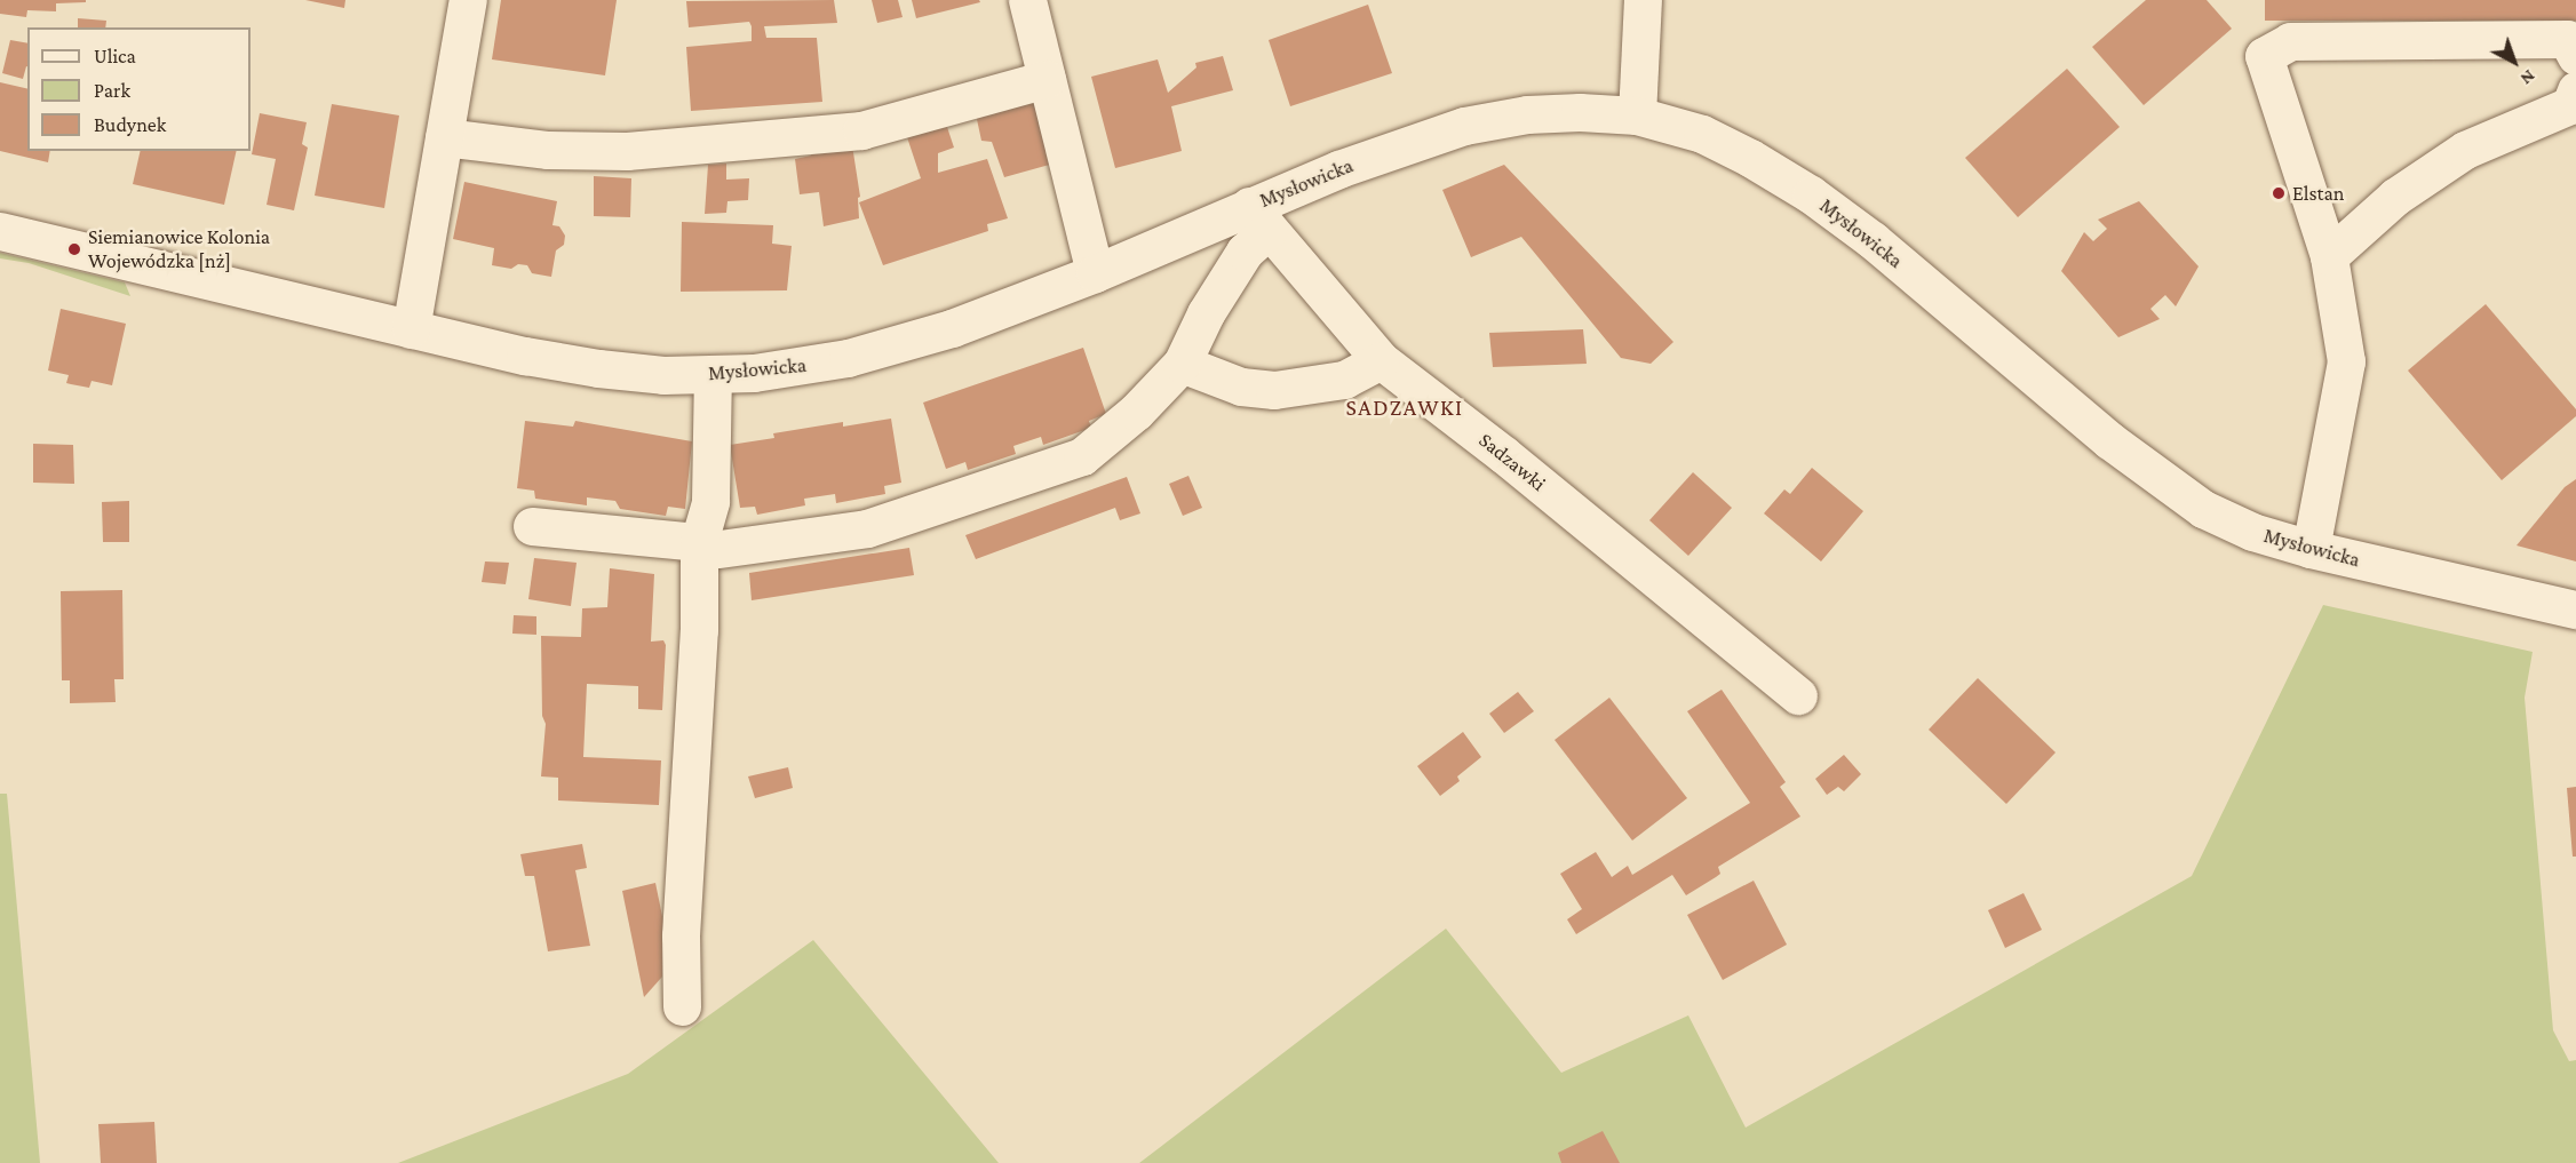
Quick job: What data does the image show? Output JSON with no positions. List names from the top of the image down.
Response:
{
  "streets": {
    "street": ["Mysłowicka", "Sadzawki"]
  },
  "crossings": [
    ["Mysłowicka", "Sadzawki"]
  ],
  "districts": ["SADZAWKI"],
  "places": ["Elstan", "Siemianowice Kolonia Wojewódzka [nż]"],
  "legend": ["Ulica", "Park", "Budynek"],
  "north": "bottom right"
}
